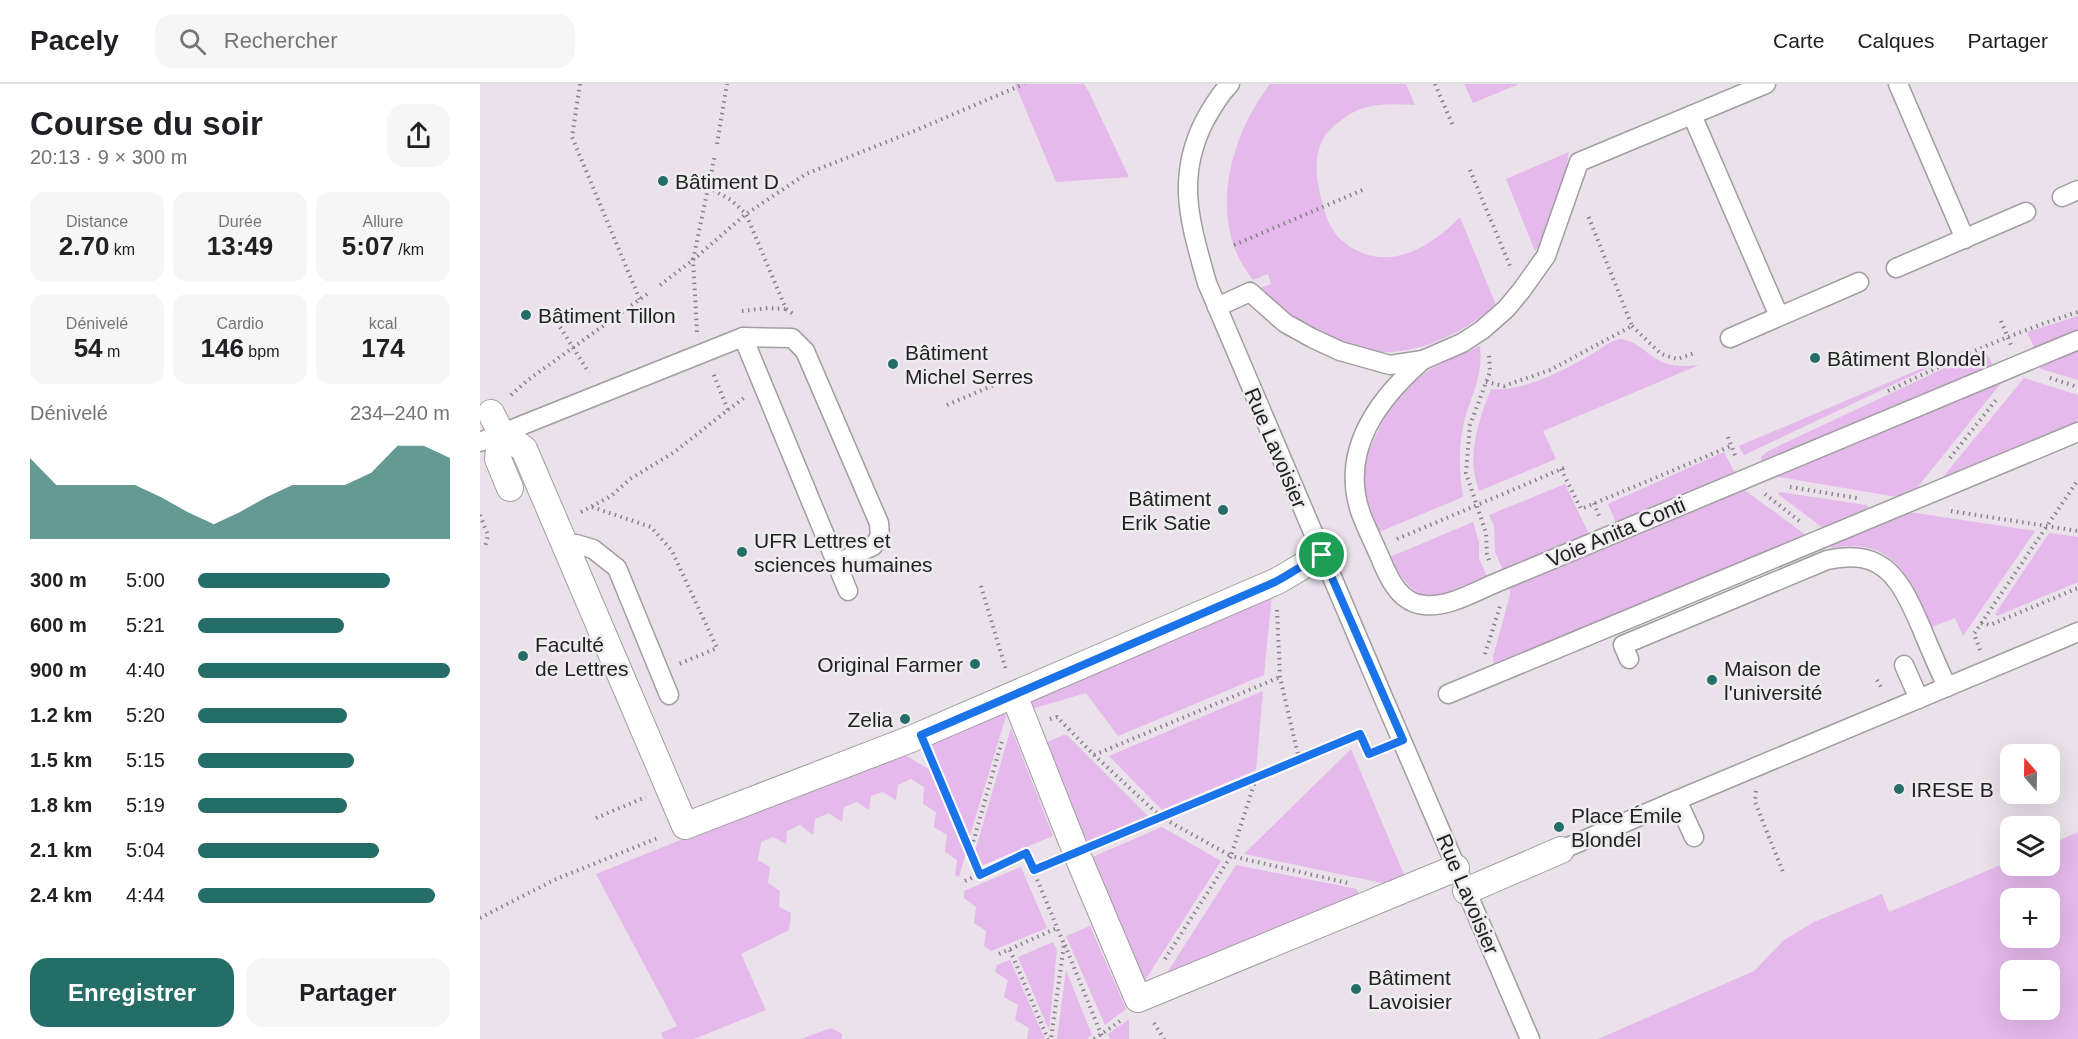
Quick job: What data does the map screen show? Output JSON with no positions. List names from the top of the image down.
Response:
{
  "streets": {
    "lane": ["Rue Lavoisier", "Voie Anita Conti"]
  },
  "crossings": [
    ["Rue Lavoisier", "Voie Anita Conti"]
  ],
  "places": [
    "Bâtiment D",
    "Bâtiment Tillon",
    "Bâtiment Blondel",
    "Bâtiment Michel Serres",
    "Bâtiment Erik Satie",
    "UFR Lettres et sciences humaines",
    "Faculté de Lettres",
    "Original Farmer",
    "Maison de l'université",
    "Zelia",
    "IRESE B",
    "Place Émile Blondel",
    "Bâtiment Lavoisier"
  ],
  "north": "top",
  "page": {
    "header": "Pacely",
    "search": "Rechercher",
    "nav": ["Carte", "Calques", "Partager"],
    "heading": ["Course du soir", "20:13 · 9 × 300 m"],
    "stats": [
      ["Distance", "2.70 km"],
      ["Durée", "13:49"],
      ["Allure", "5:07 /km"],
      ["Dénivelé", "54 m"],
      ["Cardio", "146 bpm"],
      ["kcal", "174"]
    ],
    "chart": ["Dénivelé", "234–240 m"],
    "list": [
      {
        "name": "300 m",
        "note": "5:00"
      },
      {
        "name": "600 m",
        "note": "5:21"
      },
      {
        "name": "900 m",
        "note": "4:40"
      },
      {
        "name": "1.2 km",
        "note": "5:20"
      },
      {
        "name": "1.5 km",
        "note": "5:15"
      },
      {
        "name": "1.8 km",
        "note": "5:19"
      },
      {
        "name": "2.1 km",
        "note": "5:04"
      },
      {
        "name": "2.4 km",
        "note": "4:44"
      }
    ],
    "map_buttons": ["+", "−"],
    "buttons": ["Enregistrer", "Partager"]
  }
}
